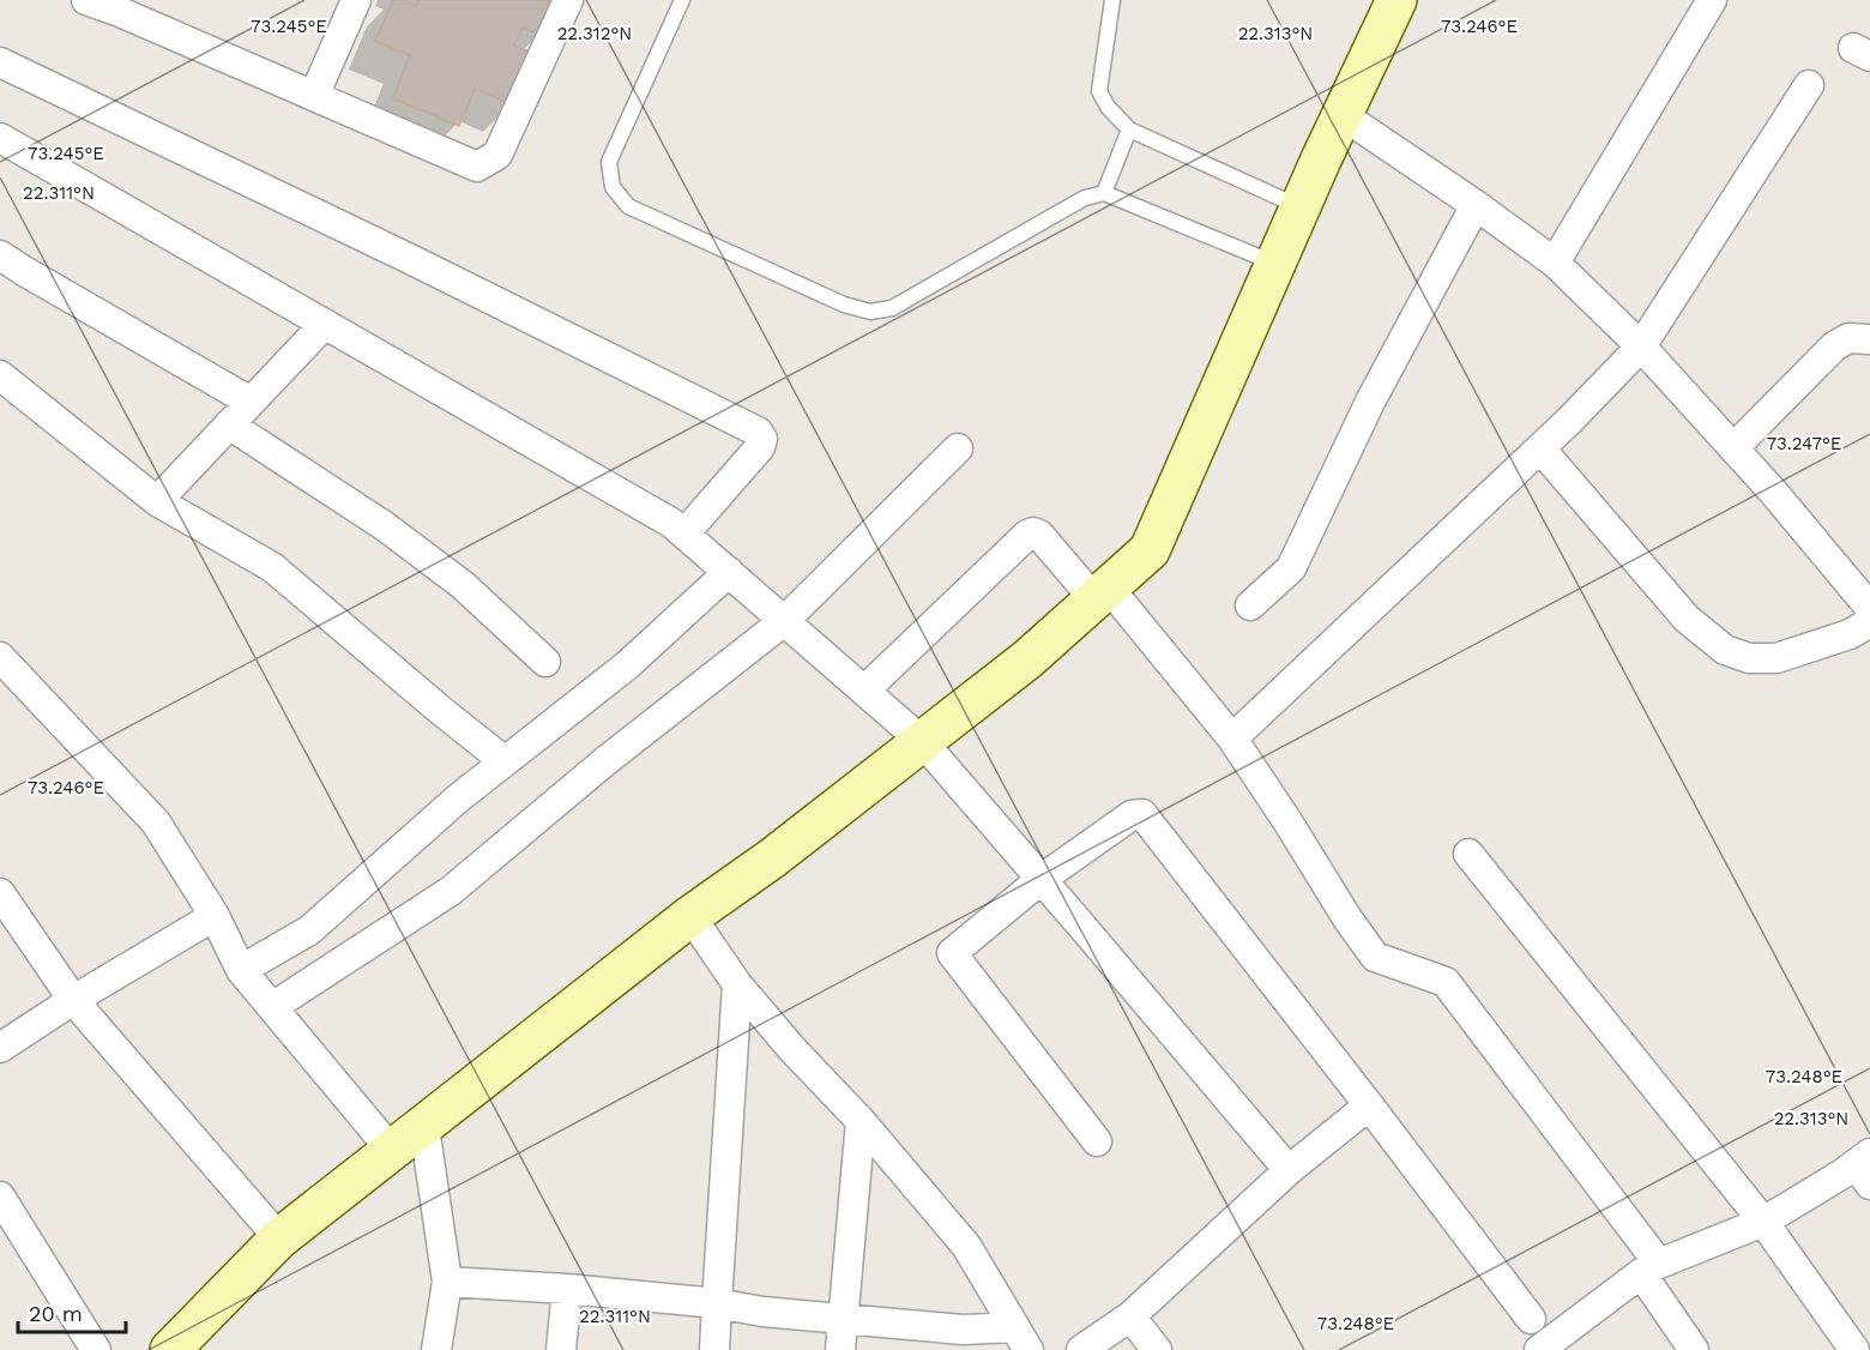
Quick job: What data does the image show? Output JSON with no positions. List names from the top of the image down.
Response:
{
  "scale_bar": "20 m",
  "coordinates": [
    "73.245°E",
    "73.246°E",
    "22.312°N",
    "22.313°N",
    "22.311°N",
    "73.247°E",
    "73.248°E"
  ]
}
